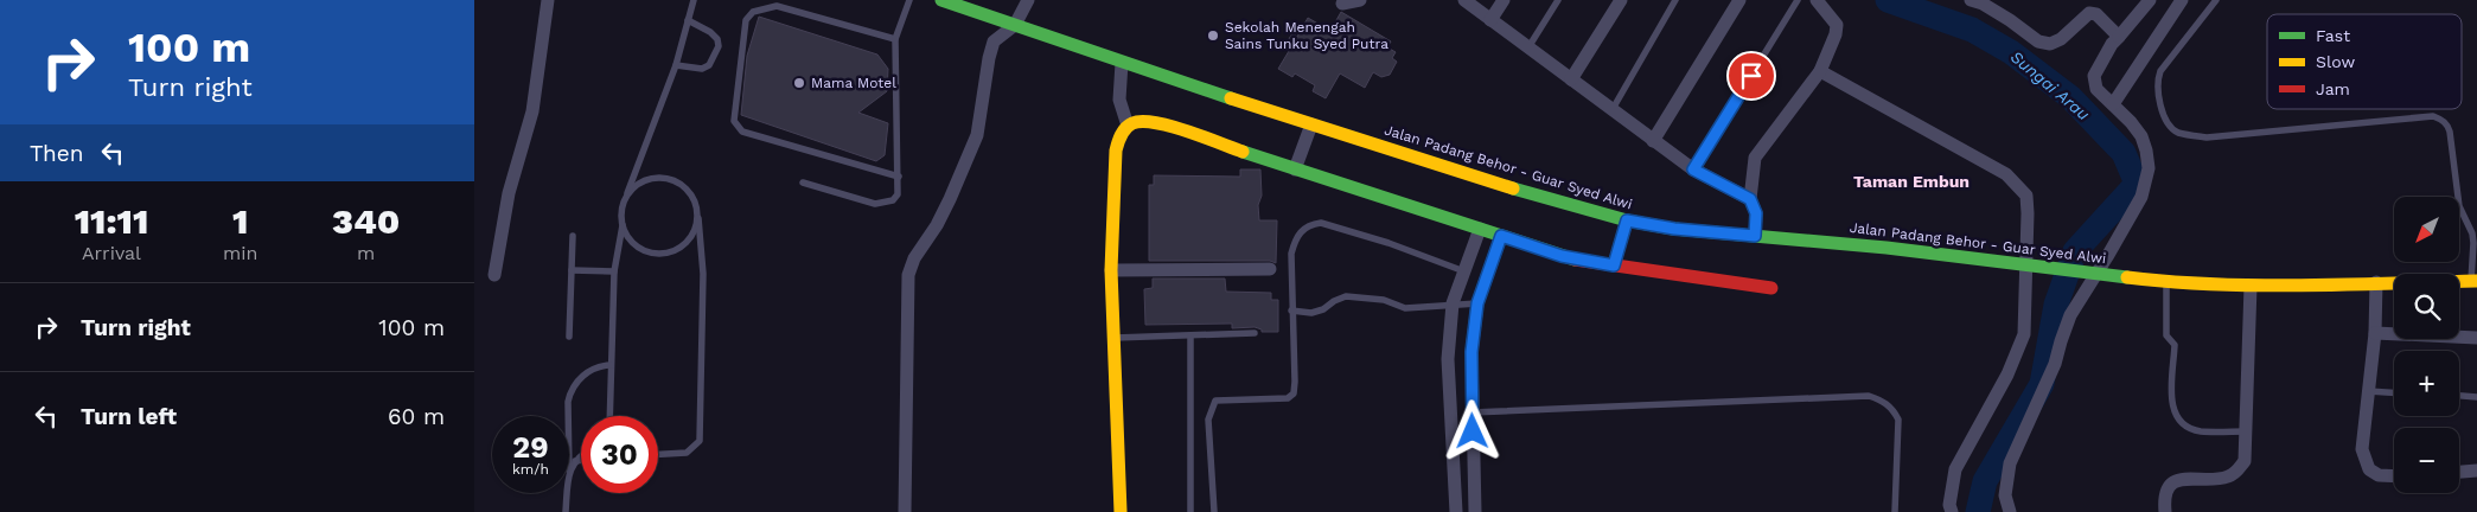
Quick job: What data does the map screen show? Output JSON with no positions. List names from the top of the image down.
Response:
{
  "streets": {
    "main road": ["Jalan Padang Behor - Guar Syed Alwi"]
  },
  "districts": ["Taman Embun"],
  "water": ["Sungai Arau"],
  "places": ["Sekolah Menengah Sains Tunku Syed Putra", "Mama Motel"],
  "legend": ["Fast", "Slow", "Jam"],
  "north": "bottom left",
  "page": {
    "turn": ["100 m", "Turn right"],
    "then": "Then",
    "eta": [
      "11:11",
      "Arrival",
      "1",
      "min",
      "340",
      "m"
    ],
    "map_buttons": ["+", "−"],
    "list": [
      {
        "name": "Turn right",
        "value": "100 m"
      },
      {
        "name": "Turn left",
        "value": "60 m"
      }
    ],
    "speed": "29 km/h",
    "limit": "30"
  }
}
